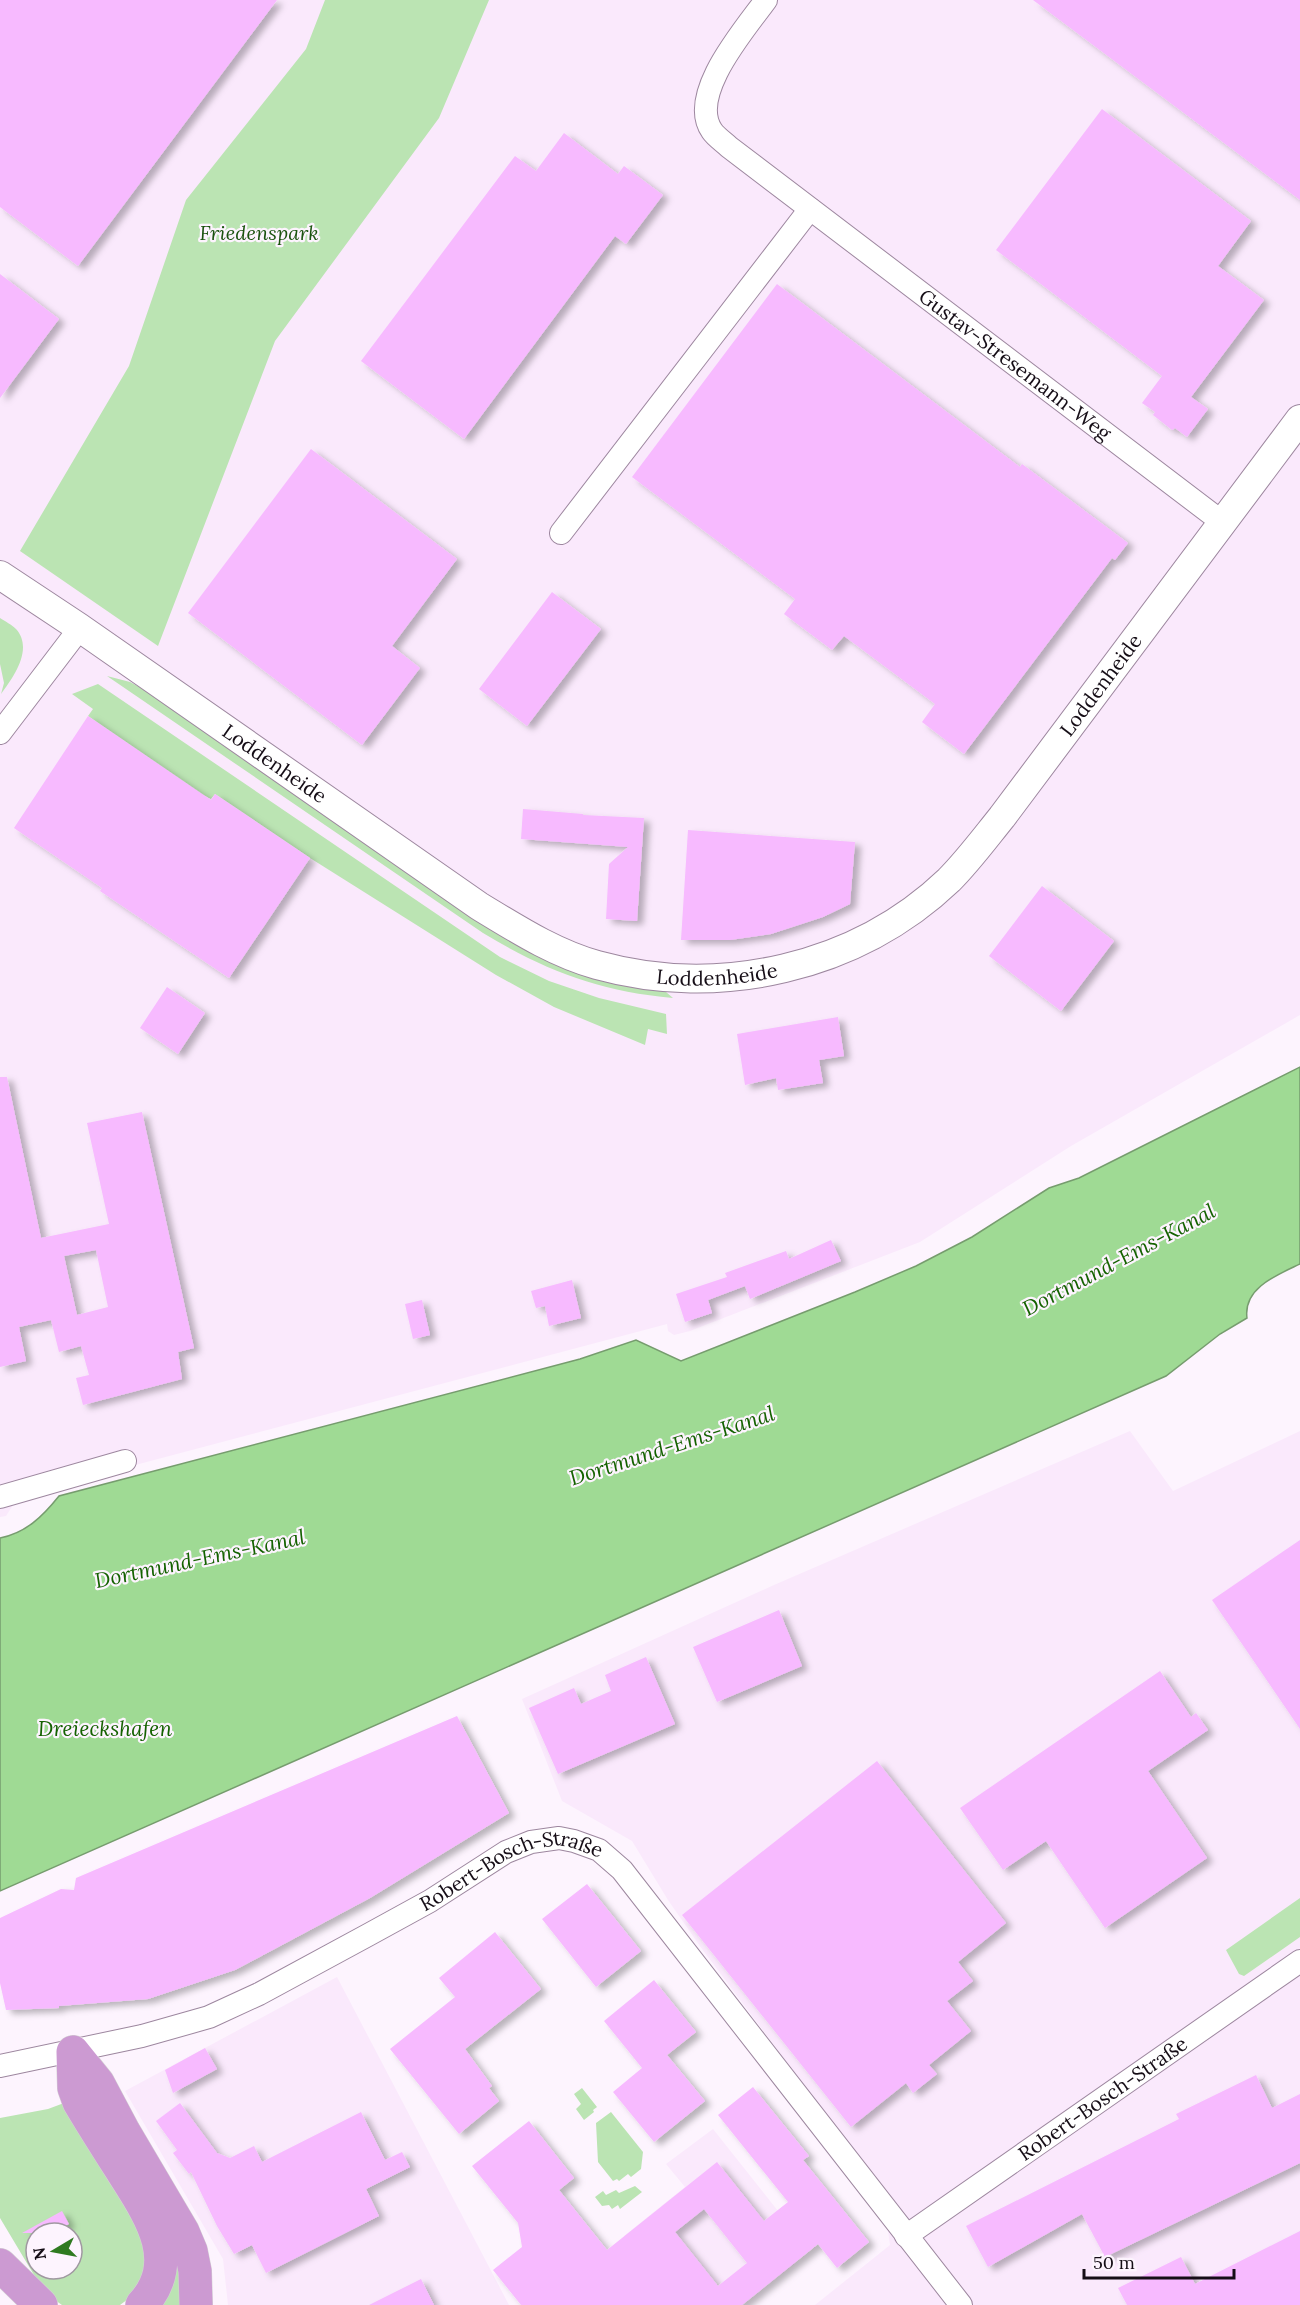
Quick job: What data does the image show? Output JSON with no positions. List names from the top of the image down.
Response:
{
  "streets": {
    "street": ["Gustav-Stresemann-Weg", "Loddenheide", "Robert-Bosch-Straße"]
  },
  "crossings": [
    ["Gustav-Stresemann-Weg", "Loddenheide"]
  ],
  "water": ["Dortmund-Ems-Kanal", "Dreieckshafen"],
  "parks": ["Friedenspark"],
  "scale_bar": "50 m",
  "north": "left"
}
